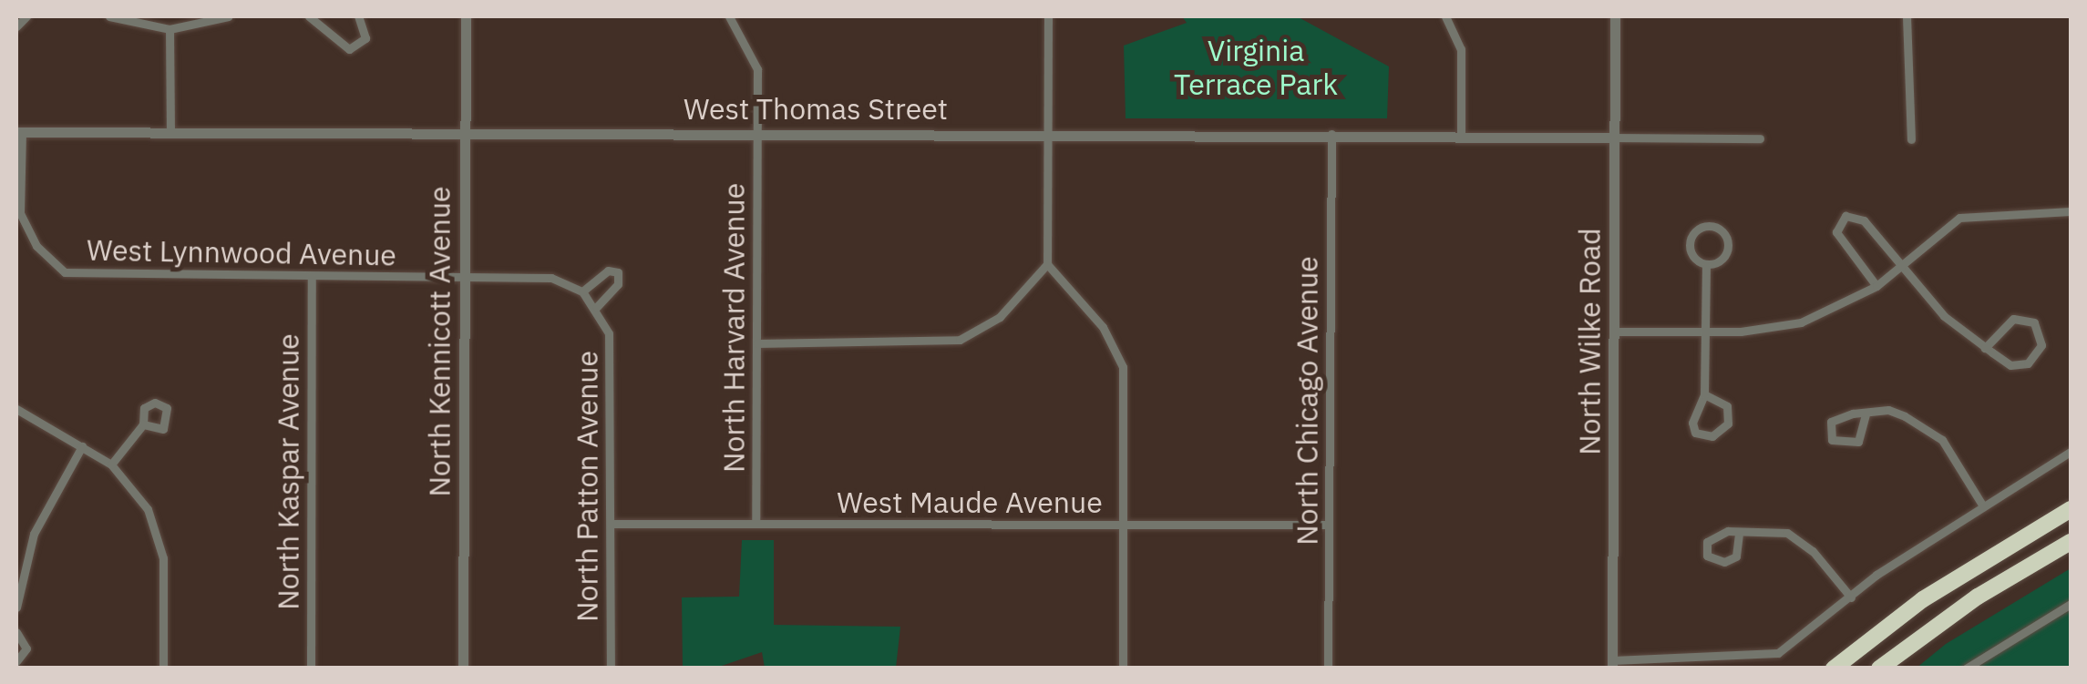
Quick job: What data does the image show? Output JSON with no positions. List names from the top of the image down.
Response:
{
  "streets": {
    "street": [
      "West Thomas Street",
      "West Lynnwood Avenue",
      "North Harvard Avenue",
      "North Kennicott Avenue",
      "North Wilke Road",
      "North Chicago Avenue",
      "North Kaspar Avenue",
      "North Patton Avenue",
      "West Maude Avenue"
    ]
  },
  "crossings": [
    ["West Thomas Street", "West Lynnwood Avenue"],
    ["West Thomas Street", "North Harvard Avenue"],
    ["West Thomas Street", "North Kennicott Avenue"],
    ["West Thomas Street", "North Wilke Road"],
    ["West Thomas Street", "North Chicago Avenue"],
    ["West Lynnwood Avenue", "North Kennicott Avenue"],
    ["West Lynnwood Avenue", "North Kaspar Avenue"],
    ["West Lynnwood Avenue", "North Patton Avenue"],
    ["North Harvard Avenue", "West Maude Avenue"],
    ["North Kennicott Avenue", "North Patton Avenue"],
    ["North Chicago Avenue", "West Maude Avenue"],
    ["North Patton Avenue", "West Maude Avenue"]
  ],
  "parks": ["Virginia Terrace Park"]
}
